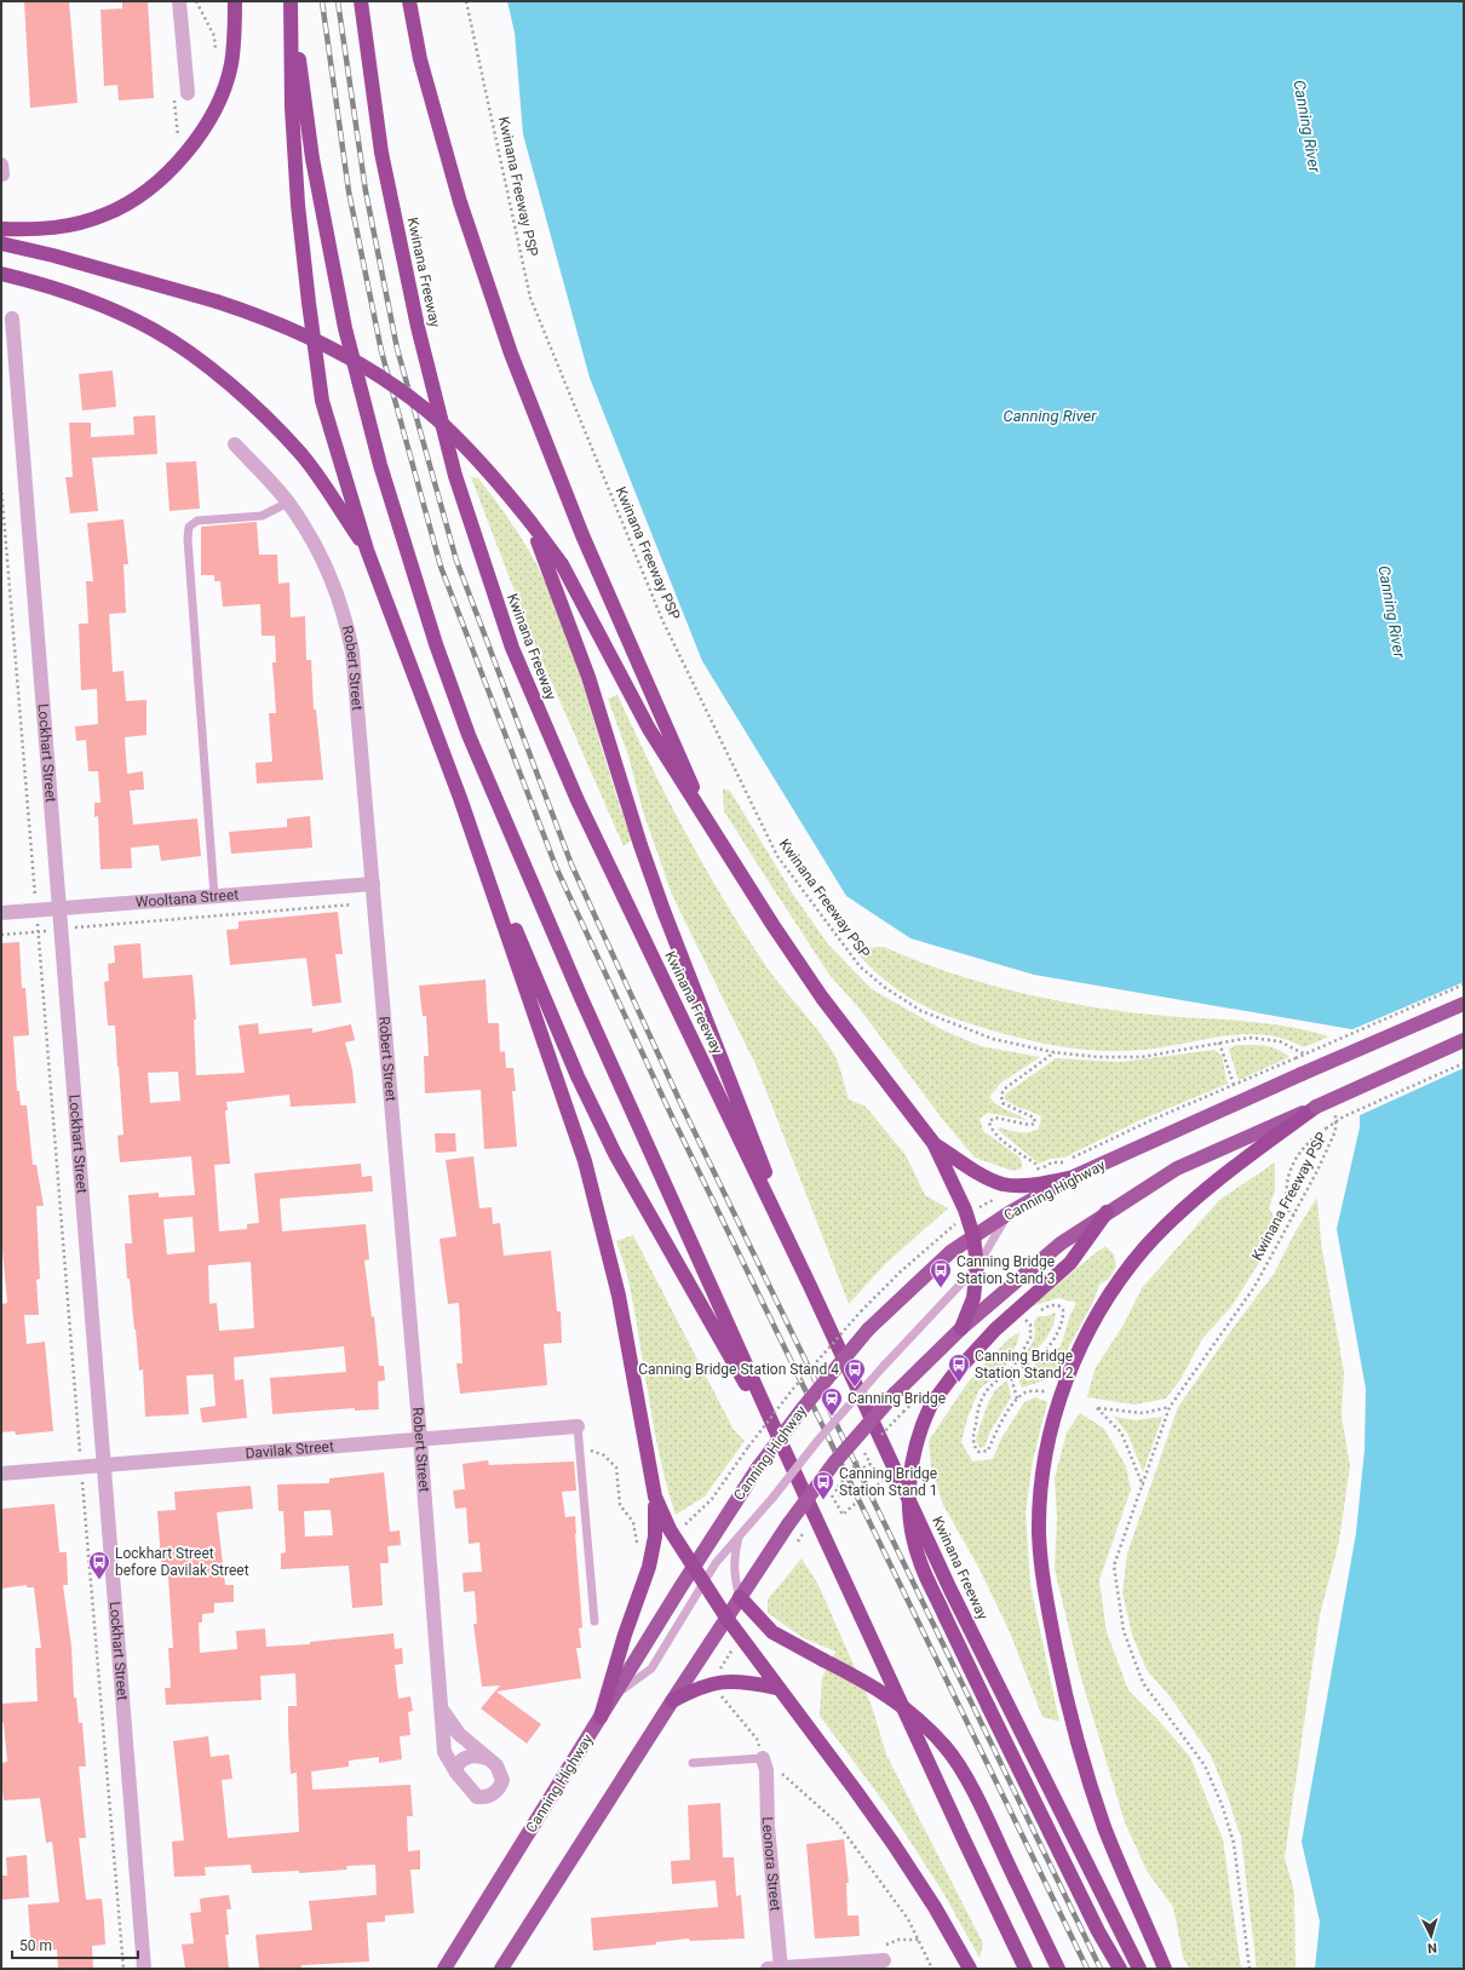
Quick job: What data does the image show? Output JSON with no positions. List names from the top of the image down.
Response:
{
  "streets": {
    "highway": ["Kwinana Freeway", "Canning Highway"],
    "street": [
      "Robert Street",
      "Lockhart Street",
      "Wooltana Street",
      "Davilak Street",
      "Leonora Street"
    ],
    "path": ["Kwinana Freeway PSP"]
  },
  "crossings": [
    ["Kwinana Freeway PSP", "Canning Highway"],
    ["Robert Street", "Wooltana Street"],
    ["Robert Street", "Davilak Street"],
    ["Lockhart Street", "Wooltana Street"],
    ["Lockhart Street", "Davilak Street"]
  ],
  "water": ["Canning River"],
  "places": {
    "bus stop": [
      "Canning Bridge Station Stand 3",
      "Canning Bridge Station Stand 2",
      "Canning Bridge Station Stand 4",
      "Canning Bridge Station Stand 1",
      "Lockhart Street before Davilak Street"
    ],
    "station": ["Canning Bridge"]
  },
  "scale_bar": "50 m",
  "north": "bottom"
}
